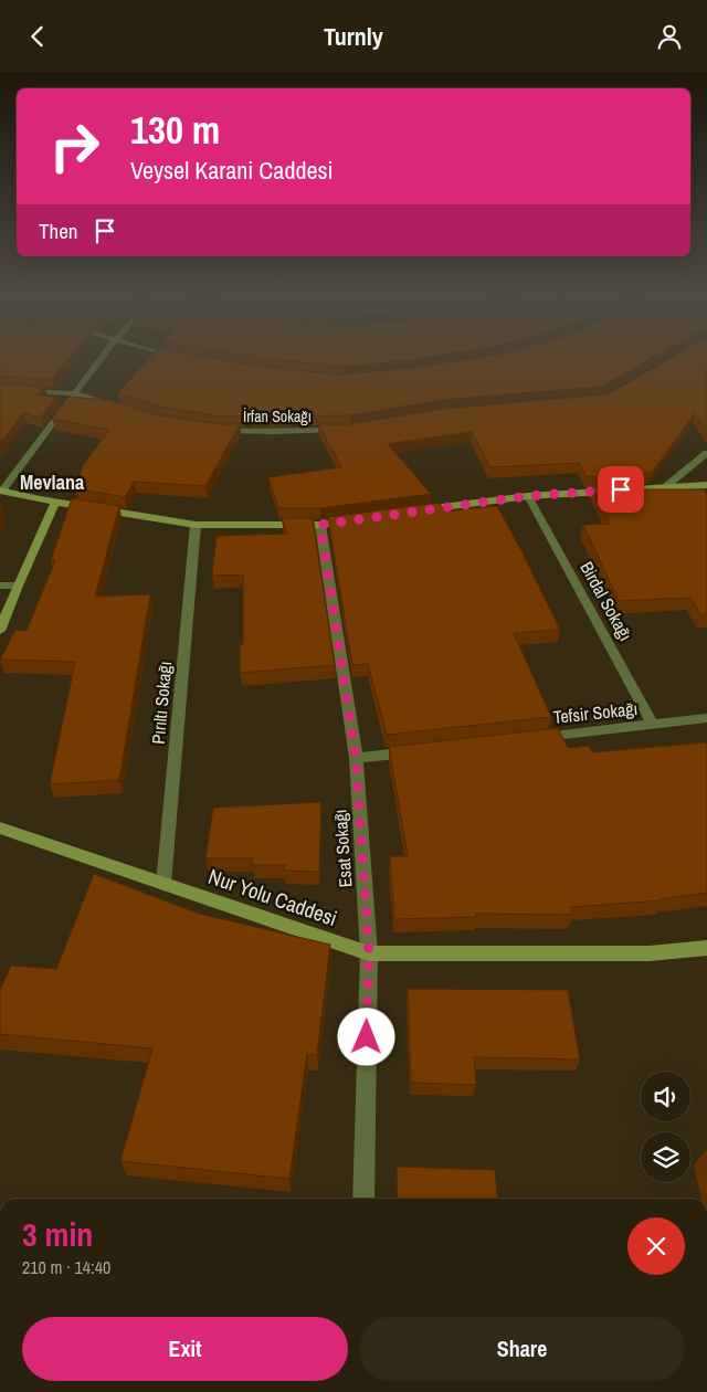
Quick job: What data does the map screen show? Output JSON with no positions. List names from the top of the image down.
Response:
{
  "streets": {
    "main road": ["Nur Yolu Caddesi"],
    "street": [
      "İrfan Sokağı",
      "Birdal Sokağı",
      "Pırıltı Sokağı",
      "Tefsir Sokağı",
      "Esat Sokağı"
    ]
  },
  "crossings": [
    ["Birdal Sokağı", "Tefsir Sokağı"],
    ["Pırıltı Sokağı", "Nur Yolu Caddesi"],
    ["Esat Sokağı", "Nur Yolu Caddesi"]
  ],
  "districts": ["Mevlana"],
  "page": {
    "header": "Turnly",
    "turn": ["130 m", "Veysel Karani Caddesi"],
    "then": "Then",
    "heading": ["3 min", "210 m · 14:40"],
    "buttons": ["Exit", "Share"]
  }
}
